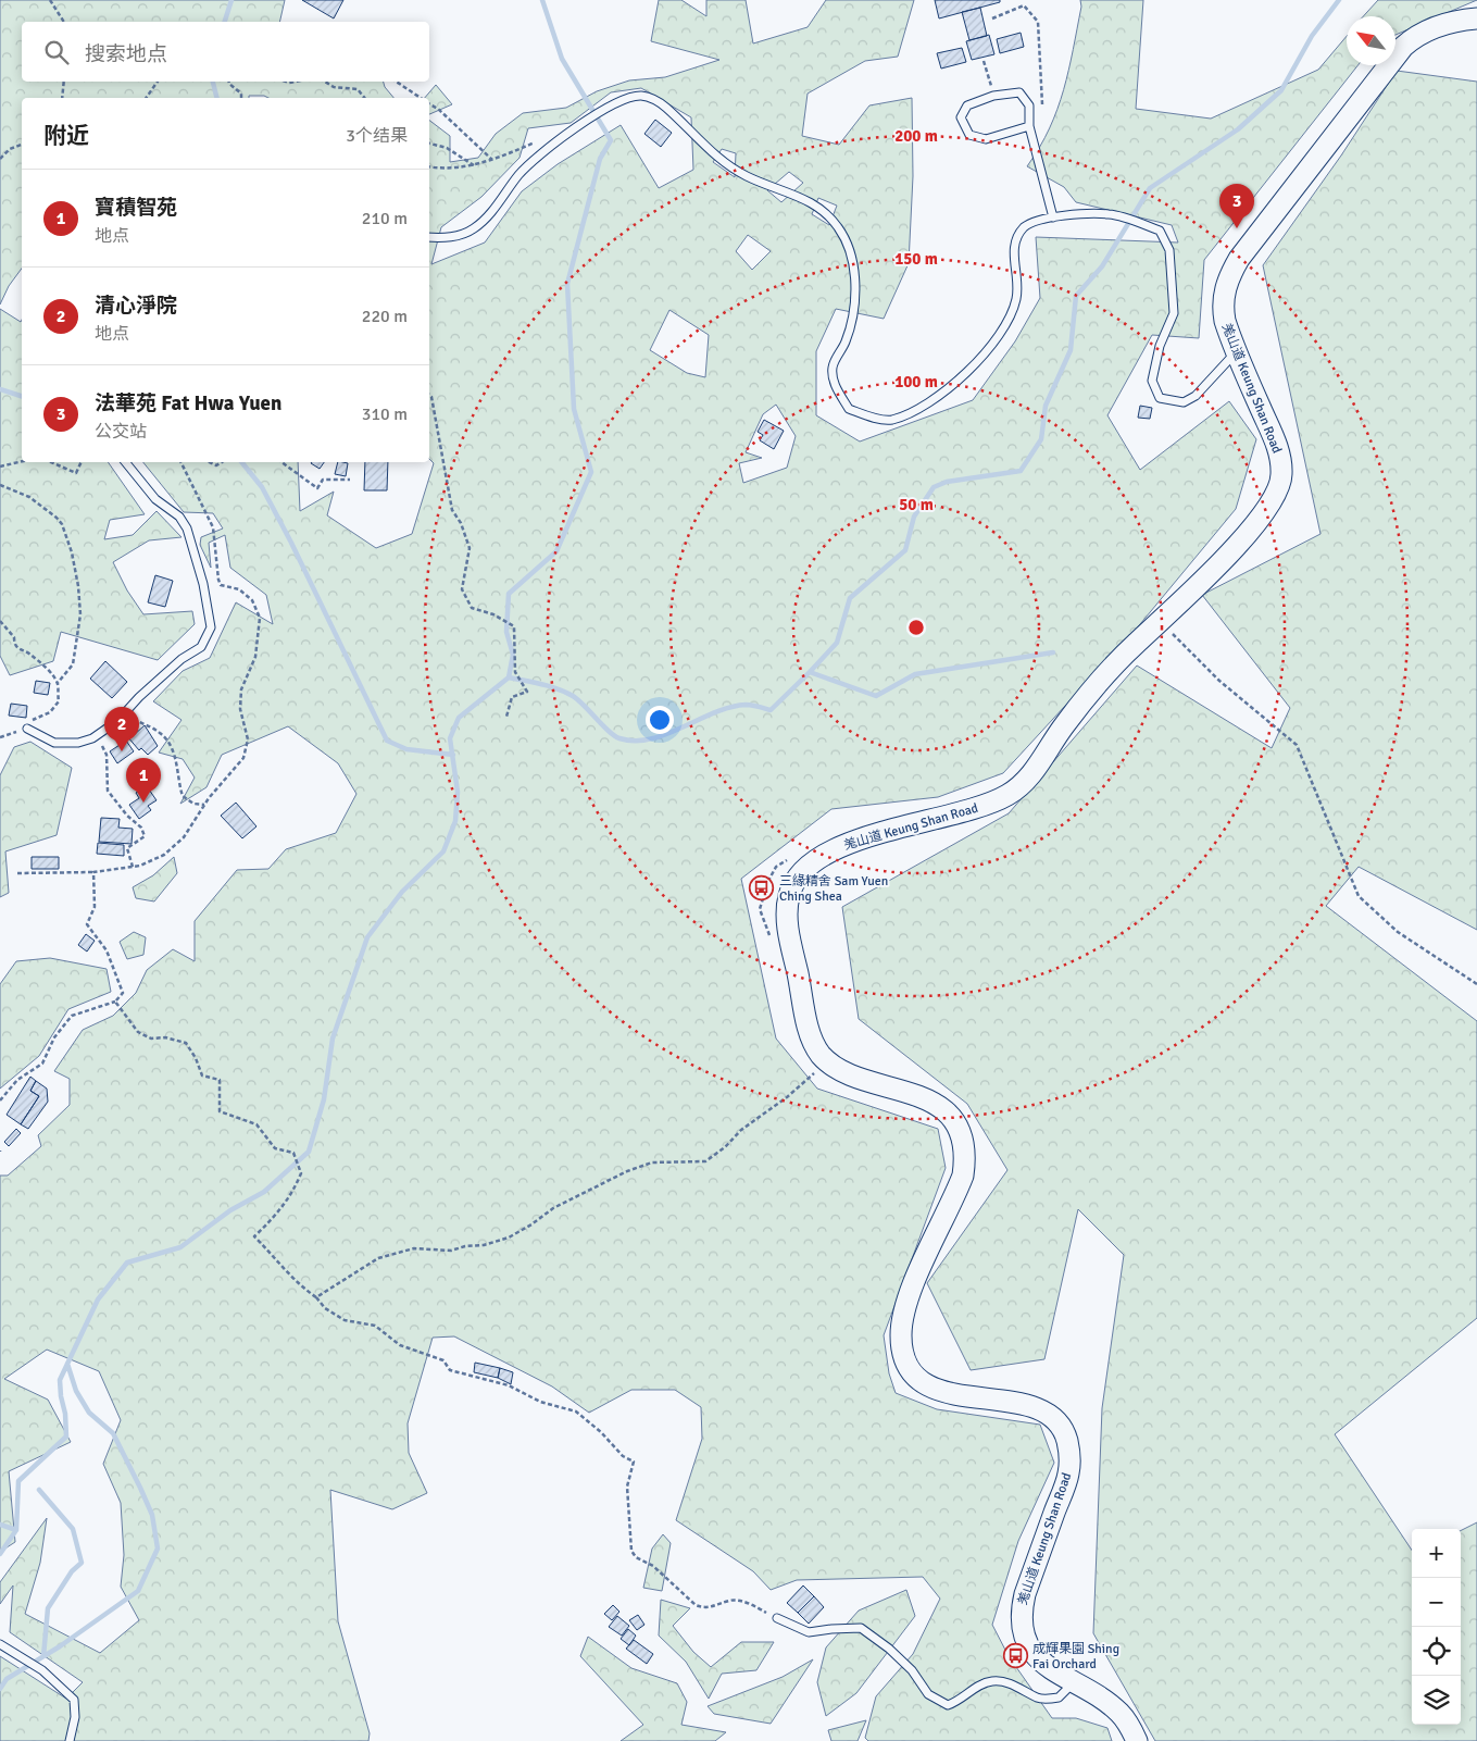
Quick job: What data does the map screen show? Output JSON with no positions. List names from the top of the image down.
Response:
{
  "streets": {
    "main road": ["羗山道 Keung Shan Road"]
  },
  "places": {
    "bus stop": ["三緣精舍 Sam Yuen Ching Shea", "成輝果園 Shing Fai Orchard"]
  },
  "north": "top left",
  "page": {
    "search": "搜索地点",
    "heading": ["附近", "3个结果"],
    "list": [
      {
        "mark": "1",
        "name": "寶積智苑",
        "note": "地点",
        "value": "210 m"
      },
      {
        "mark": "2",
        "name": "清心淨院",
        "note": "地点",
        "value": "220 m"
      },
      {
        "mark": "3",
        "name": "法華苑 Fat Hwa Yuen",
        "note": "公交站",
        "value": "310 m"
      }
    ],
    "pins": ["3", "2", "1"],
    "map_buttons": ["+", "−"]
  },
  "rings": [
    "200 m",
    "150 m",
    "100 m",
    "50 m"
  ]
}
